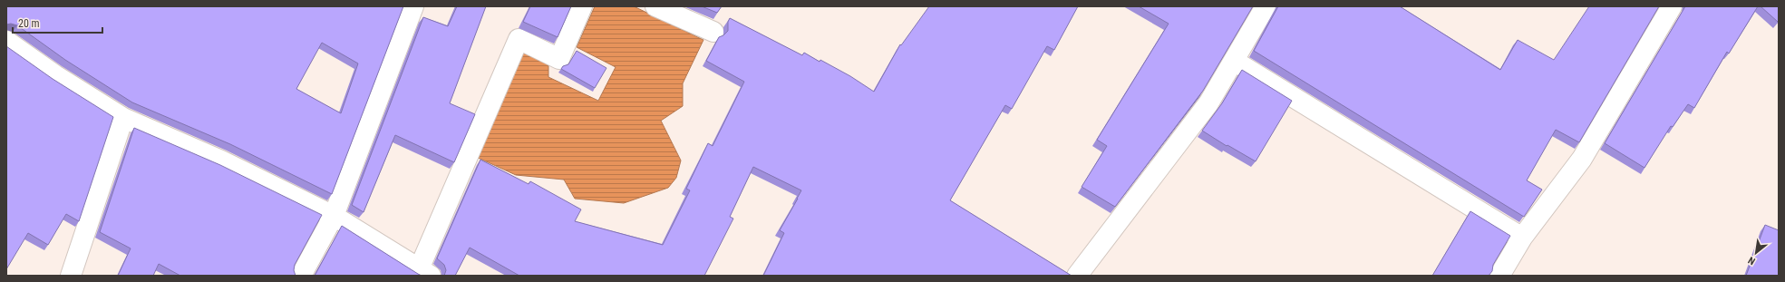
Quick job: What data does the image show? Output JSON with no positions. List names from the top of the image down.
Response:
{
  "scale_bar": "20 m",
  "north": "bottom left"
}
